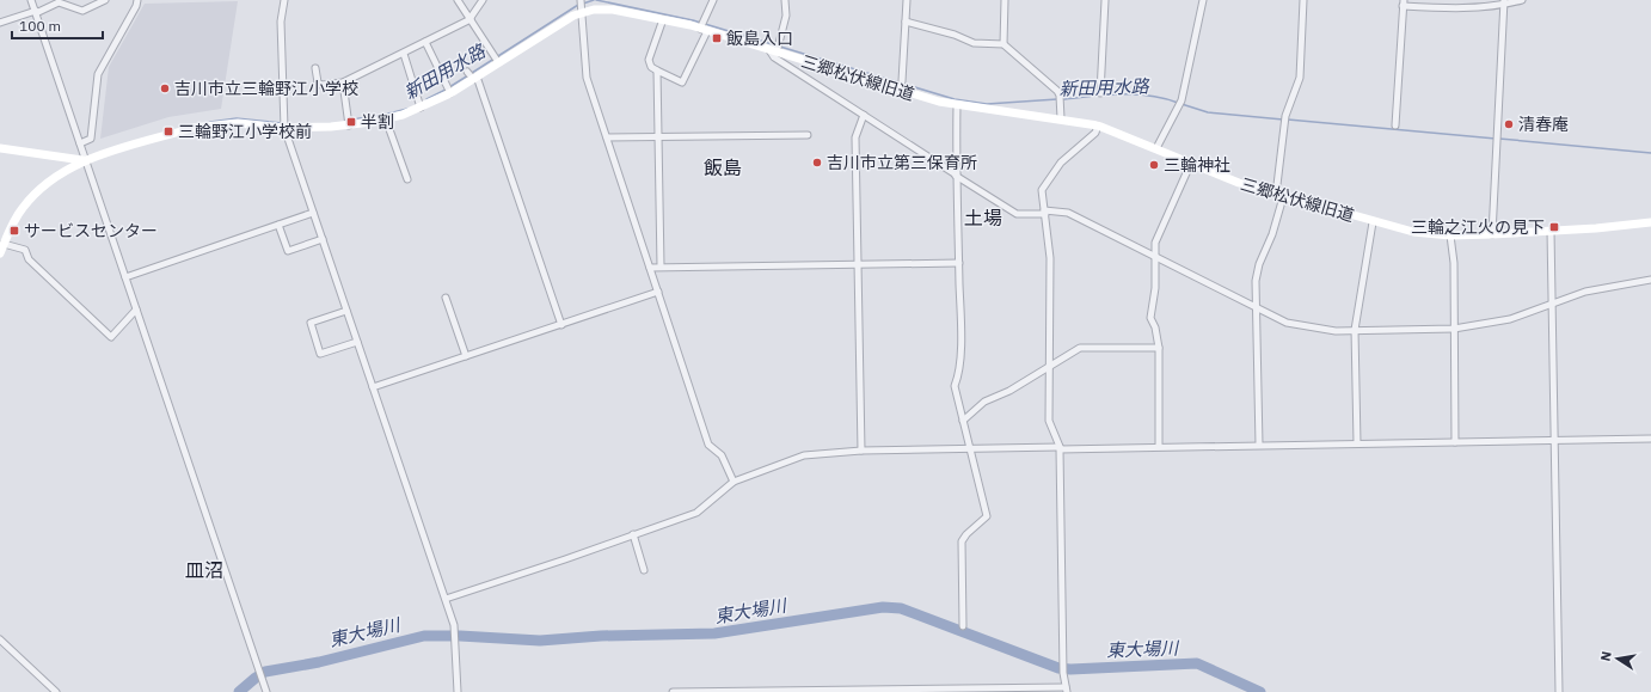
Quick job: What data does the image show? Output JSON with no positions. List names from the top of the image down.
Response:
{
  "streets": {
    "street": ["三郷松伏線旧道"]
  },
  "districts": ["飯島", "土場", "皿沼"],
  "water": ["新田用水路", "東大場川"],
  "places": {
    "transit": [
      "飯島入口",
      "半割",
      "三輪野江小学校前",
      "三輪之江火の見下",
      "サービスセンター"
    ],
    "other": [
      "吉川市立三輪野江小学校",
      "清春庵",
      "吉川市立第三保育所",
      "三輪神社"
    ]
  },
  "scale_bar": "100 m",
  "north": "left"
}
